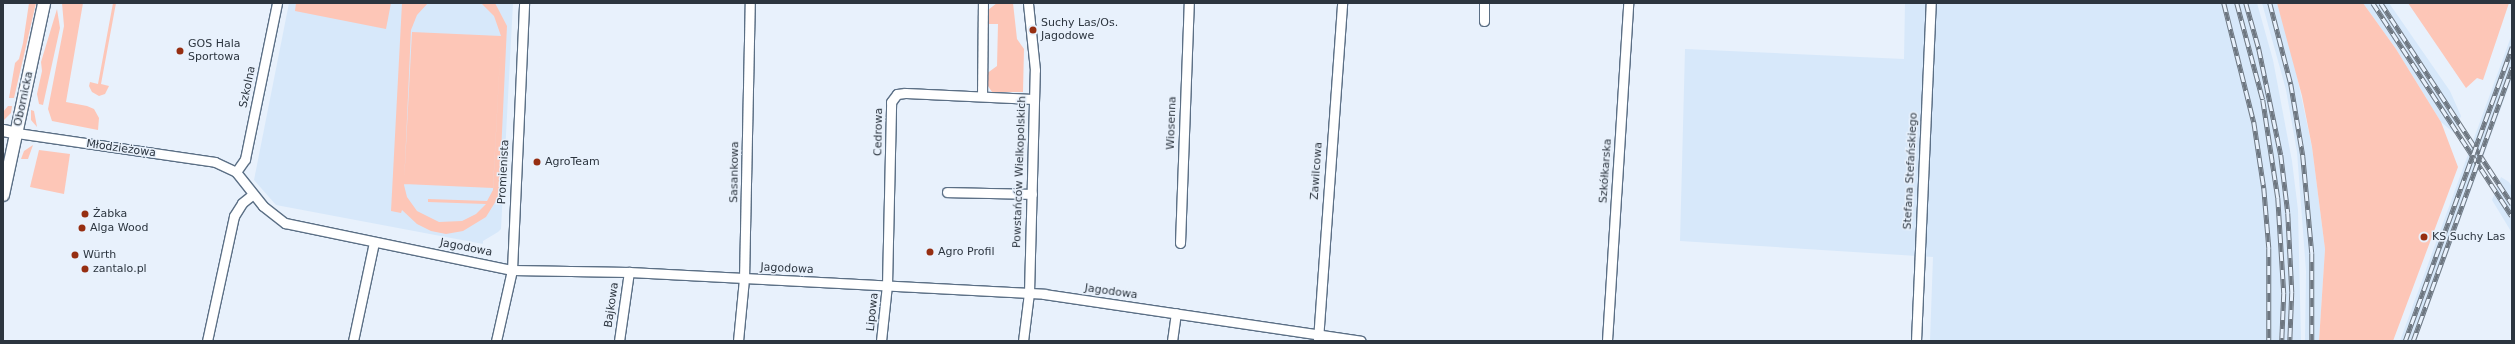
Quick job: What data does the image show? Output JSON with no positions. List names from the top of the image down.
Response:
{
  "streets": {
    "main road": ["Obornicka"],
    "street": [
      "Szkolna",
      "Wiosenna",
      "Cedrowa",
      "Młodzieżowa",
      "Zawilcowa",
      "Szkółkarska",
      "Stefana Stefańskiego",
      "Promienista",
      "Sasankowa",
      "Powstańców Wielkopolskich",
      "Jagodowa",
      "Bajkowa",
      "Lipowa"
    ]
  },
  "crossings": [
    ["Szkolna", "Młodzieżowa"],
    ["Szkolna", "Jagodowa"],
    ["Obornicka", "Młodzieżowa"],
    ["Cedrowa", "Powstańców Wielkopolskich"],
    ["Cedrowa", "Jagodowa"],
    ["Cedrowa", "Lipowa"],
    ["Młodzieżowa", "Jagodowa"],
    ["Zawilcowa", "Jagodowa"],
    ["Promienista", "Jagodowa"],
    ["Sasankowa", "Jagodowa"],
    ["Powstańców Wielkopolskich", "Jagodowa"],
    ["Jagodowa", "Bajkowa"],
    ["Jagodowa", "Lipowa"]
  ],
  "places": [
    "Suchy Las/Os. Jagodowe",
    "GOS Hala Sportowa",
    "AgroTeam",
    "Żabka",
    "Alga Wood",
    "KS Suchy Las",
    "Agro Profil",
    "Würth",
    "zantalo.pl"
  ]
}
